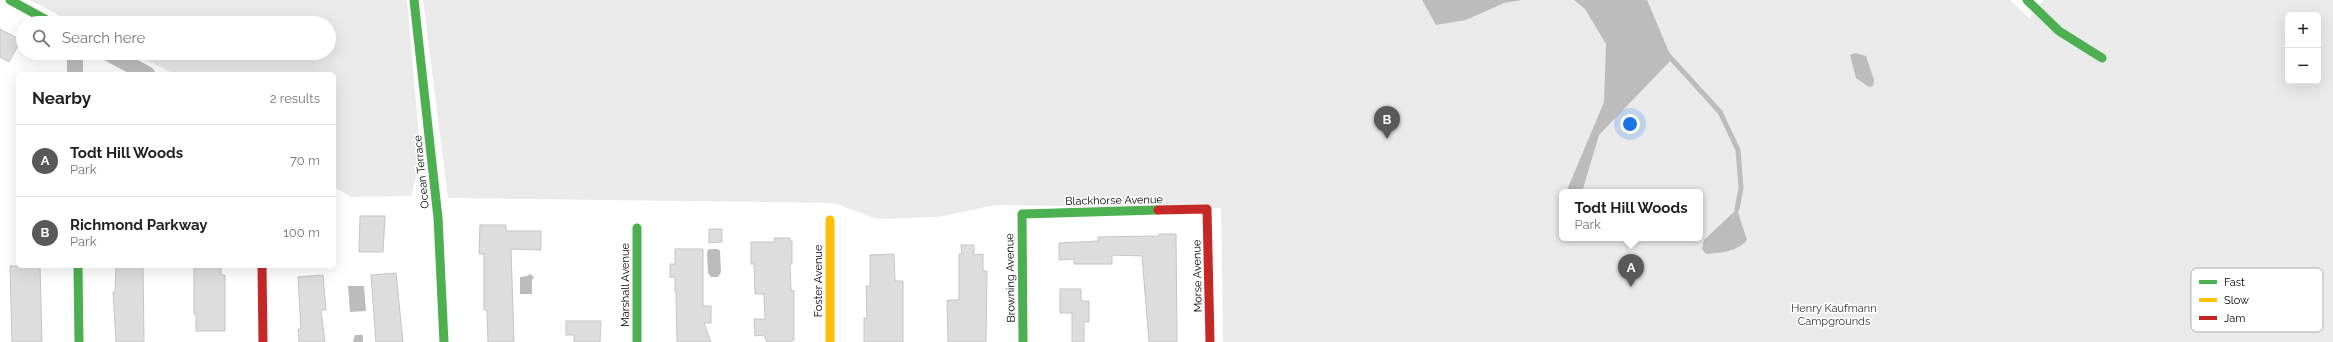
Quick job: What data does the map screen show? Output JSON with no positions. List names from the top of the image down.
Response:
{
  "streets": {
    "street": [
      "Ocean Terrace",
      "Blackhorse Avenue",
      "Morse Avenue",
      "Browning Avenue",
      "Foster Avenue",
      "Marshall Avenue"
    ]
  },
  "crossings": [
    ["Blackhorse Avenue", "Morse Avenue"],
    ["Blackhorse Avenue", "Browning Avenue"]
  ],
  "parks": ["Henry Kaufmann Campgrounds"],
  "legend": ["Fast", "Slow", "Jam"],
  "page": {
    "map_buttons": ["+", "−"],
    "search": "Search here",
    "heading": ["Nearby", "2 results"],
    "pins": ["B", "A"],
    "list": [
      {
        "mark": "A",
        "name": "Todt Hill Woods",
        "note": "Park",
        "value": "70 m"
      },
      {
        "mark": "B",
        "name": "Richmond Parkway",
        "note": "Park",
        "value": "100 m"
      }
    ],
    "popup": ["Todt Hill Woods", "Park"]
  }
}
